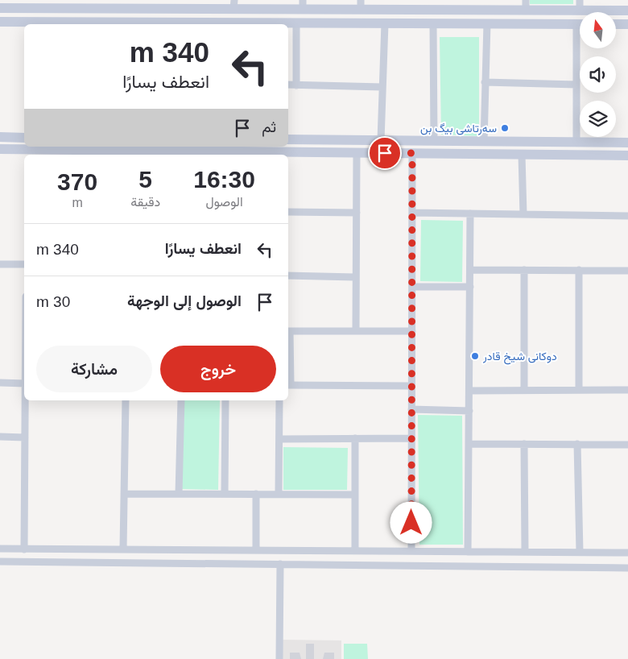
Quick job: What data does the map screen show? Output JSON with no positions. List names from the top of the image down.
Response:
{
  "places": ["سەرتاشی بیگ بن", "دوکانی شیخ قادر"],
  "north": "top",
  "page": {
    "turn": ["340 m", "انعطف يسارًا"],
    "then": "ثم",
    "eta": [
      "16:30",
      "الوصول",
      "5",
      "دقيقة",
      "370",
      "m"
    ],
    "list": [
      {
        "name": "انعطف يسارًا",
        "value": "340 m"
      },
      {
        "name": "الوصول إلى الوجهة",
        "value": "30 m"
      }
    ],
    "buttons": ["خروج", "مشاركة"]
  }
}
